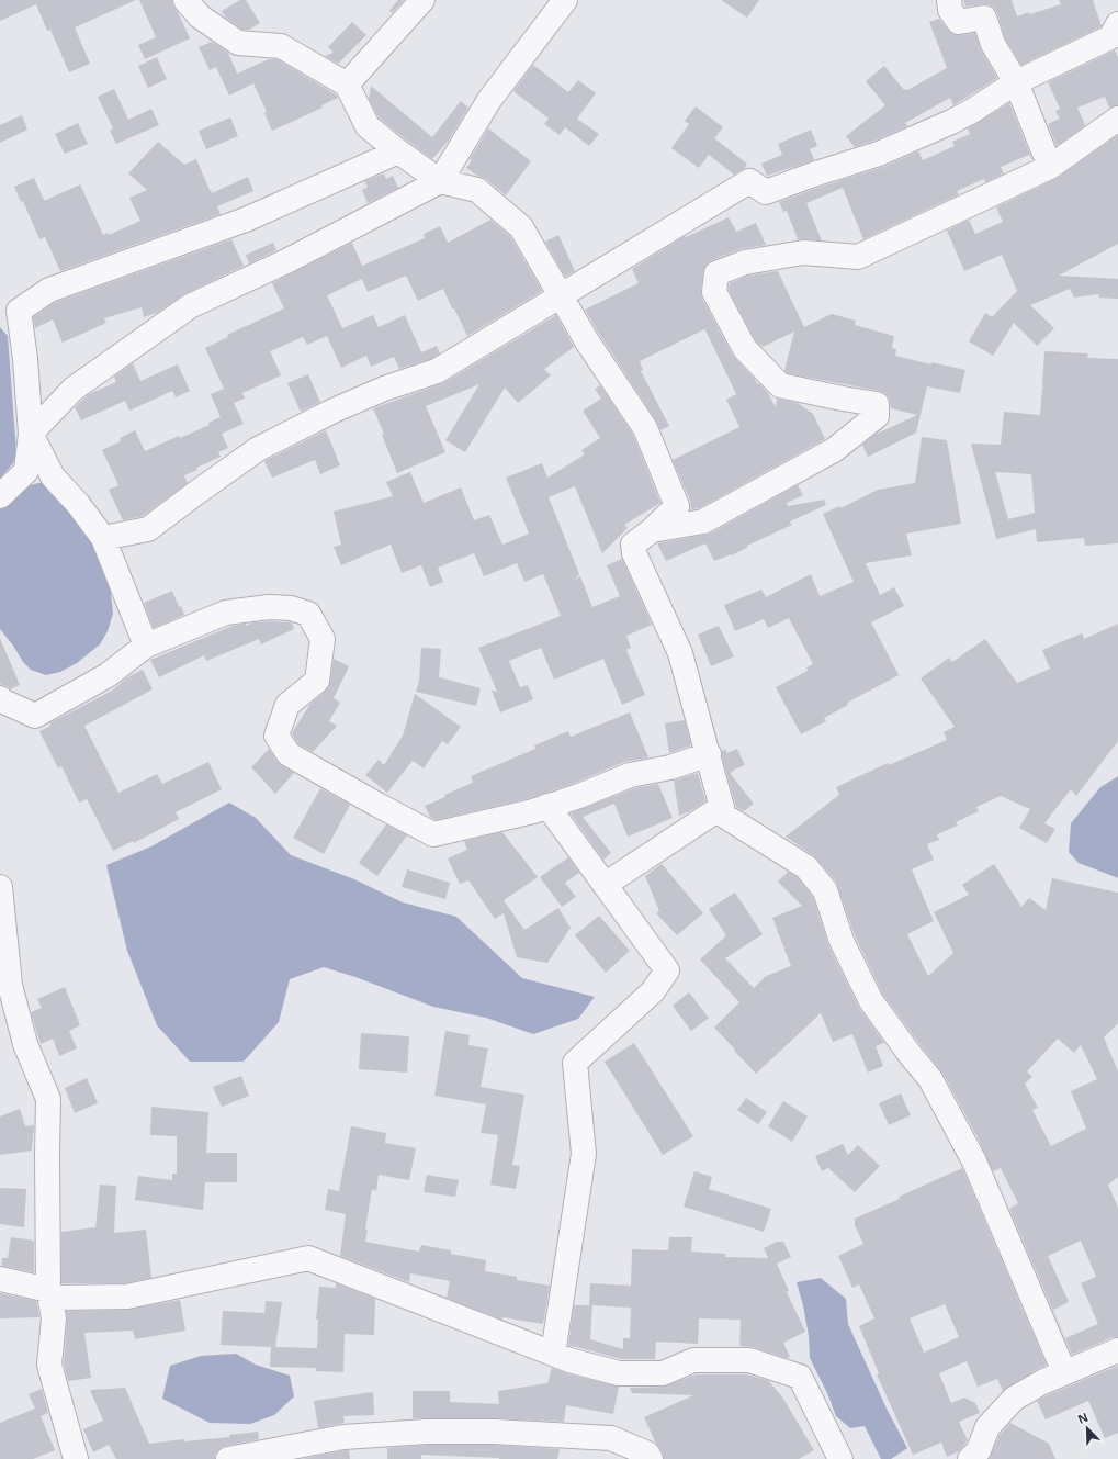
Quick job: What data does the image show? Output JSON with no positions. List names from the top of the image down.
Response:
{
  "north": "top left"
}
